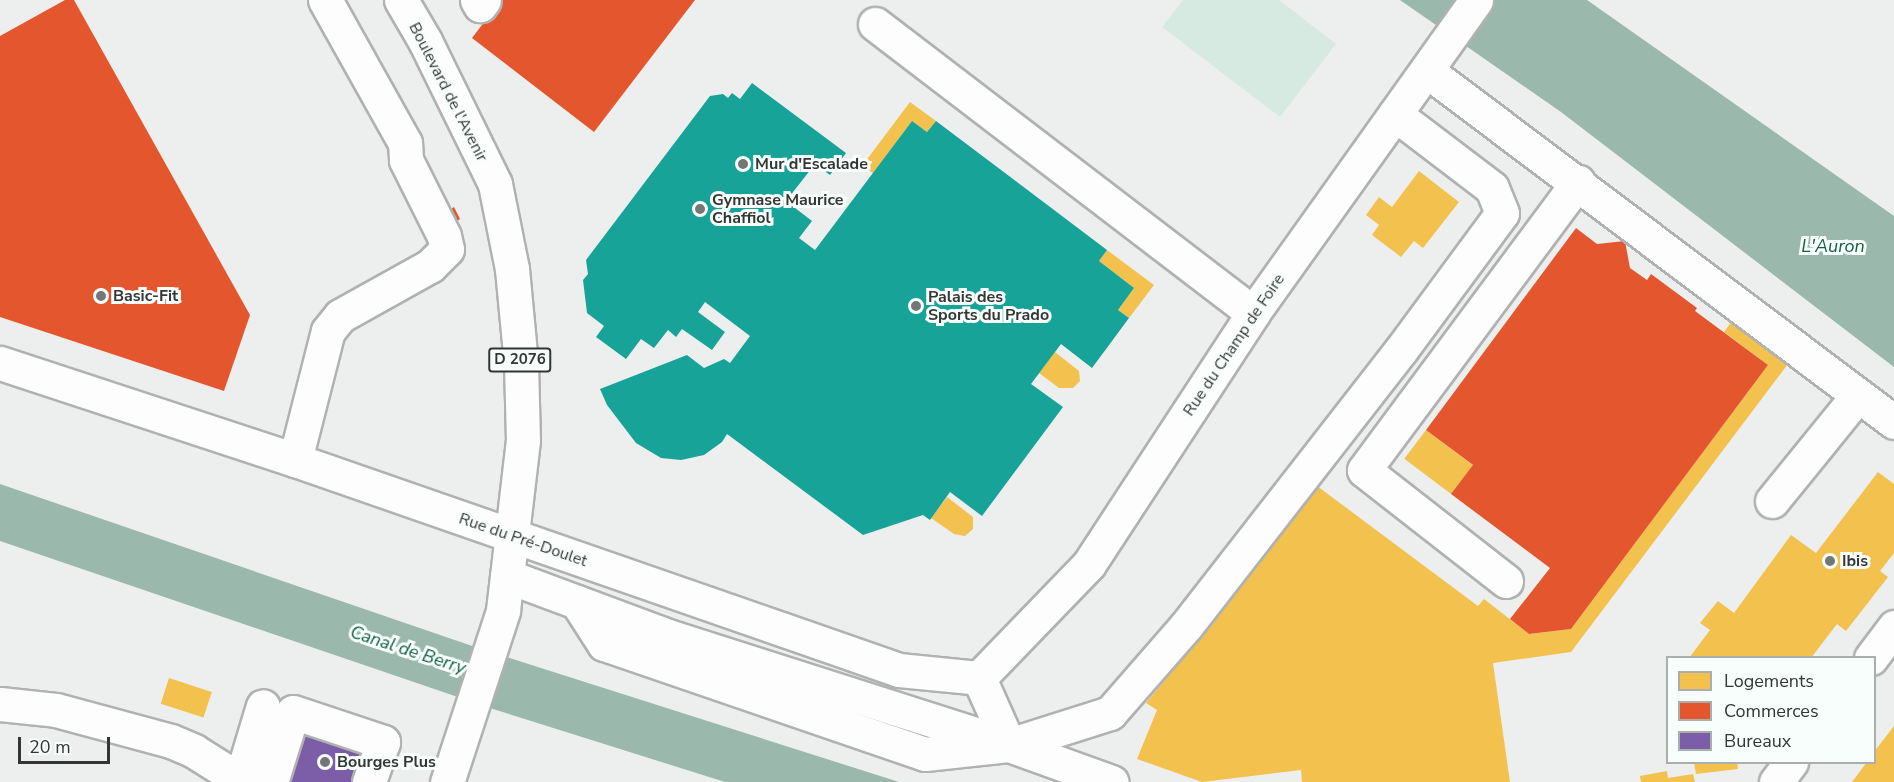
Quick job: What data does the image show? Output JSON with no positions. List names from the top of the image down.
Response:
{
  "streets": {
    "street": [
      "Boulevard de l'Avenir",
      "Rue du Champ de Foire",
      "D 2076",
      "Rue du Pré-Doulet"
    ]
  },
  "crossings": [
    ["Boulevard de l'Avenir", "D 2076"],
    ["Boulevard de l'Avenir", "Rue du Pré-Doulet"],
    ["Rue du Champ de Foire", "Rue du Pré-Doulet"],
    ["D 2076", "Rue du Pré-Doulet"]
  ],
  "water": ["L'Auron", "Canal de Berry"],
  "places": [
    "Mur d'Escalade",
    "Gymnase Maurice Chaffiol",
    "Basic-Fit",
    "Palais des Sports du Prado",
    "Ibis",
    "Bourges Plus"
  ],
  "legend": ["Logements", "Commerces", "Bureaux"],
  "scale_bar": "20 m"
}
